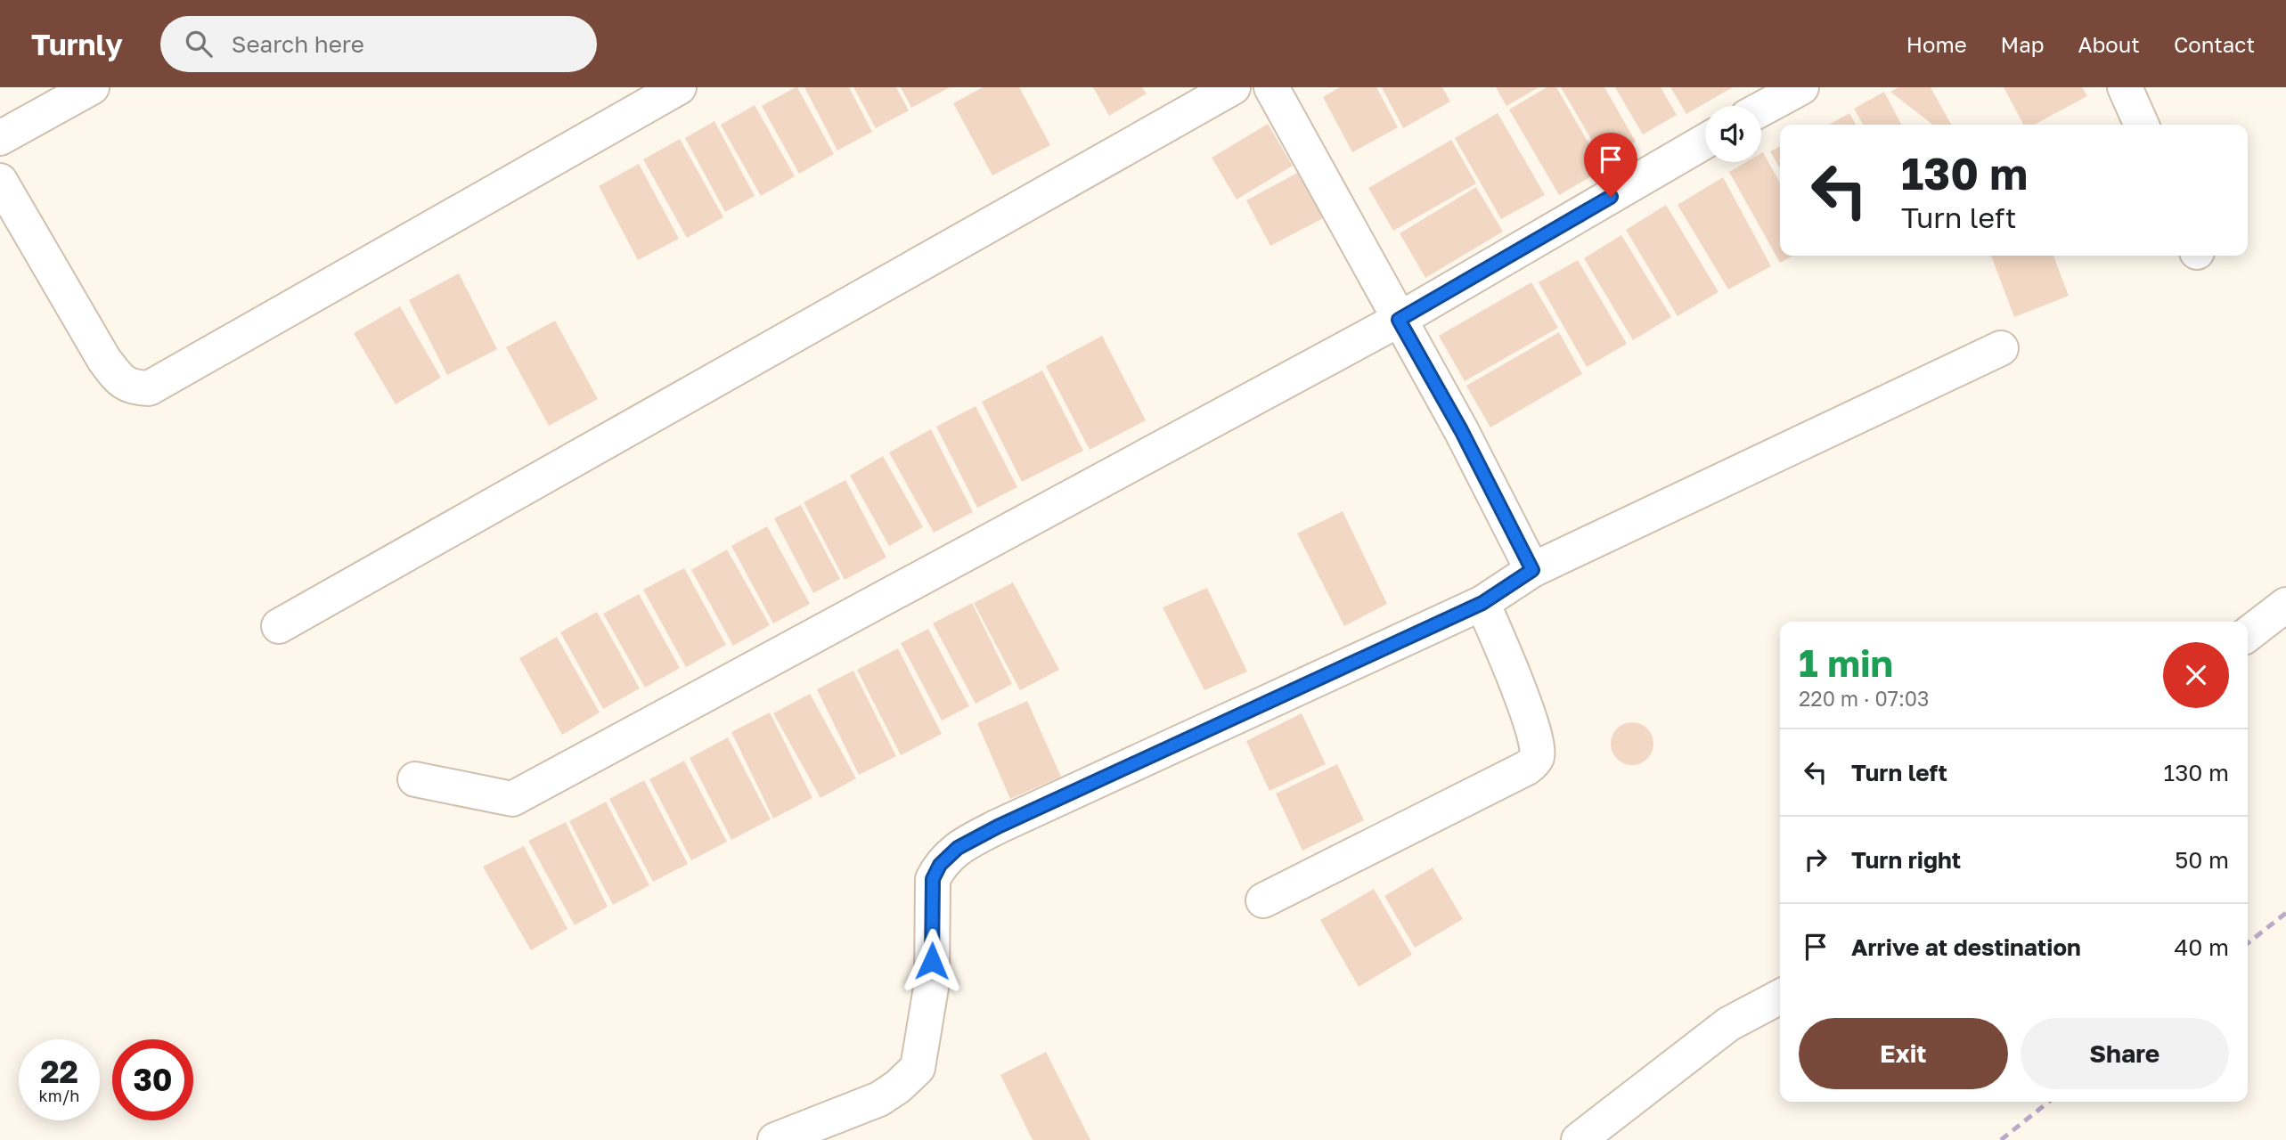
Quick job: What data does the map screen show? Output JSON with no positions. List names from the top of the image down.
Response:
{
  "page": {
    "header": "Turnly",
    "search": "Search here",
    "nav": [
      "Home",
      "Map",
      "About",
      "Contact"
    ],
    "turn": ["130 m", "Turn left"],
    "heading": ["1 min", "220 m · 07:03"],
    "list": [
      {
        "name": "Turn left",
        "value": "130 m"
      },
      {
        "name": "Turn right",
        "value": "50 m"
      },
      {
        "name": "Arrive at destination",
        "value": "40 m"
      }
    ],
    "buttons": ["Exit", "Share"],
    "speed": "22 km/h",
    "limit": "30"
  }
}
